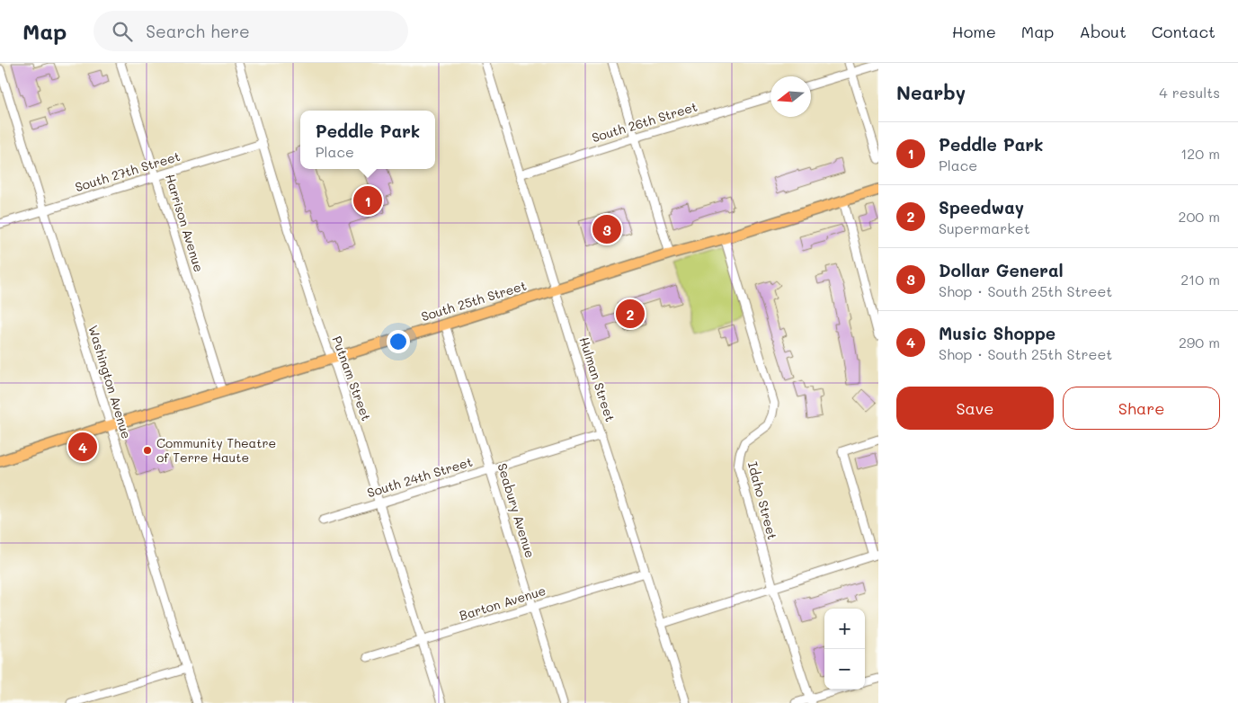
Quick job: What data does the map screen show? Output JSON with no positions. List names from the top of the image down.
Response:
{
  "streets": {
    "main road": ["South 25th Street"],
    "street": [
      "South 26th Street",
      "South 27th Street",
      "Harrison Avenue",
      "Putnam Street",
      "Hulman Street",
      "Washington Avenue",
      "South 24th Street",
      "Idaho Street",
      "Seabury Avenue",
      "Barton Avenue"
    ]
  },
  "crossings": [
    ["South 26th Street", "Hulman Street"],
    ["South 27th Street", "Harrison Avenue"],
    ["South 27th Street", "Putnam Street"],
    ["South 27th Street", "Washington Avenue"],
    ["Harrison Avenue", "South 25th Street"],
    ["South 25th Street", "Putnam Street"],
    ["South 25th Street", "Hulman Street"],
    ["South 25th Street", "Washington Avenue"],
    ["South 25th Street", "Idaho Street"],
    ["South 25th Street", "Seabury Avenue"],
    ["Putnam Street", "South 24th Street"],
    ["Putnam Street", "Barton Avenue"],
    ["Hulman Street", "South 24th Street"],
    ["Hulman Street", "Barton Avenue"],
    ["South 24th Street", "Seabury Avenue"],
    ["Seabury Avenue", "Barton Avenue"]
  ],
  "places": ["Community Theatre of Terre Haute"],
  "north": "left",
  "page": {
    "header": "Map",
    "search": "Search here",
    "nav": [
      "Home",
      "Map",
      "About",
      "Contact"
    ],
    "heading": ["Nearby", "4 results"],
    "popup": ["Peddle Park", "Place"],
    "list": [
      {
        "mark": "1",
        "name": "Peddle Park",
        "note": "Place",
        "value": "120 m"
      },
      {
        "mark": "2",
        "name": "Speedway",
        "note": "Supermarket",
        "value": "200 m"
      },
      {
        "mark": "3",
        "name": "Dollar General",
        "note": "Shop · South 25th Street",
        "value": "210 m"
      },
      {
        "mark": "4",
        "name": "Music Shoppe",
        "note": "Shop · South 25th Street",
        "value": "290 m"
      }
    ],
    "pins": [
      "1",
      "3",
      "2",
      "4"
    ],
    "buttons": ["Save", "Share"],
    "map_buttons": ["+", "−"]
  }
}
